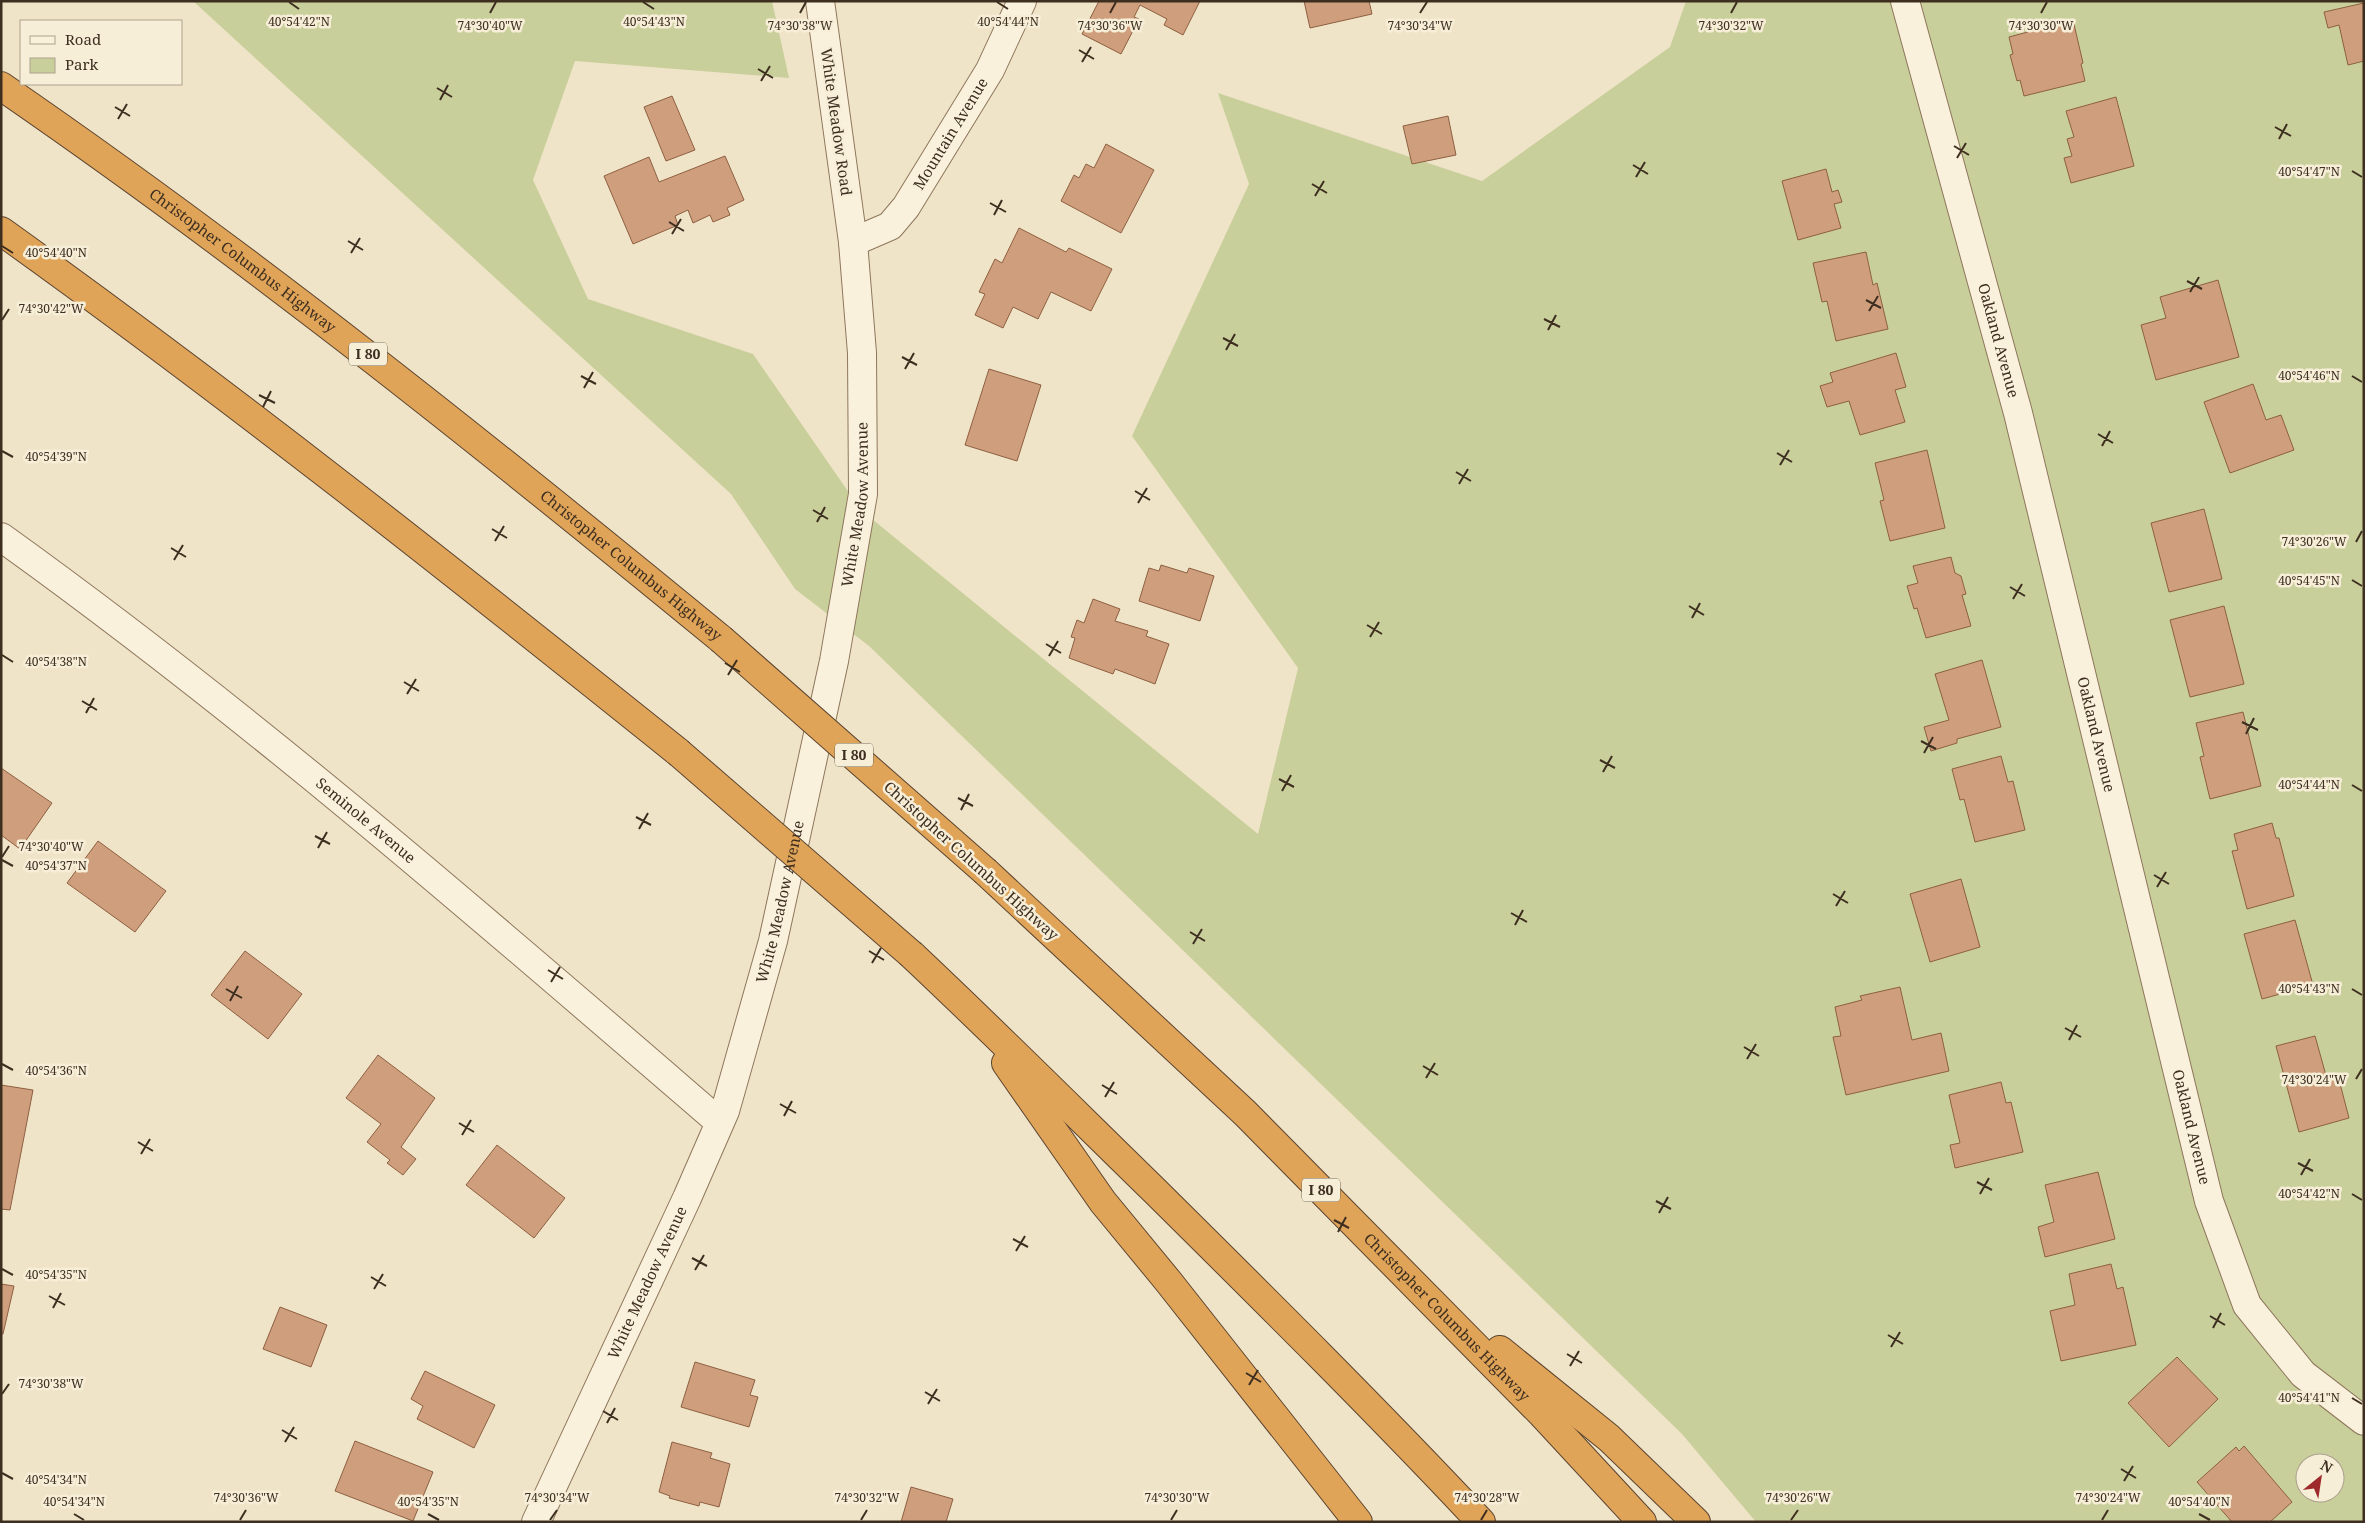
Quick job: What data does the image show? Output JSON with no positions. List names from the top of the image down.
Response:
{
  "streets": {
    "highway": ["Christopher Columbus Highway", "I 80"],
    "street": [
      "White Meadow Road",
      "Mountain Avenue",
      "Oakland Avenue",
      "White Meadow Avenue",
      "Seminole Avenue"
    ]
  },
  "crossings": [
    ["White Meadow Road", "Mountain Avenue"],
    ["White Meadow Road", "White Meadow Avenue"],
    ["Mountain Avenue", "White Meadow Avenue"],
    ["White Meadow Avenue", "Seminole Avenue"]
  ],
  "legend": ["Road", "Park"],
  "north": "top right",
  "coordinates": [
    "40°54'42\"N",
    "40°54'43\"N",
    "40°54'44\"N",
    "74°30'40\"W",
    "74°30'36\"W",
    "74°30'34\"W",
    "74°30'32\"W",
    "74°30'30\"W",
    "74°30'38\"W",
    "40°54'47\"N",
    "40°54'40\"N",
    "74°30'42\"W",
    "40°54'46\"N",
    "40°54'39\"N",
    "74°30'26\"W",
    "40°54'45\"N",
    "40°54'38\"N",
    "40°54'37\"N",
    "40°54'36\"N",
    "74°30'24\"W",
    "40°54'35\"N",
    "40°54'41\"N",
    "40°54'34\"N",
    "74°30'28\"W"
  ]
}
